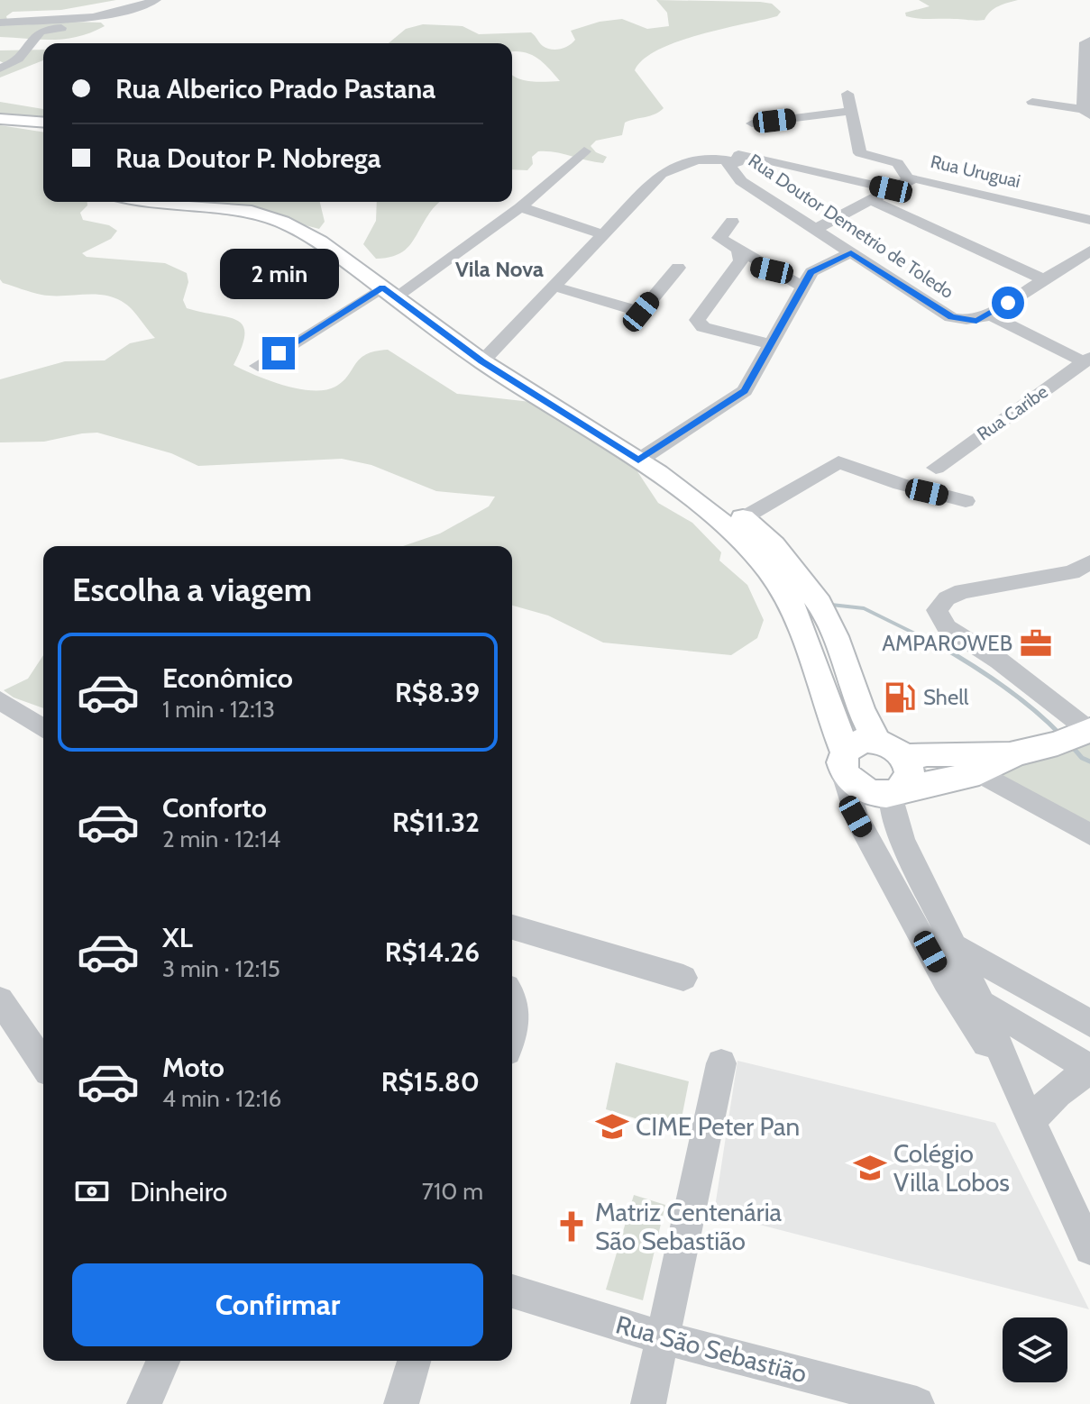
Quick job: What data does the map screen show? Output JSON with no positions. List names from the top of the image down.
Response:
{
  "streets": {
    "street": [
      "Rua Uruguai",
      "Rua Doutor Demetrio de Toledo",
      "Rua Caribe",
      "Rua São Sebastião"
    ]
  },
  "districts": ["Vila Nova"],
  "places": {
    "office": ["AMPAROWEB"],
    "fuel station": ["Shell"],
    "school or university": ["CIME Peter Pan", "Colégio Villa Lobos"],
    "church": ["Matriz Centenária São Sebastião"]
  },
  "page": {
    "banner": ["Rua Alberico Prado Pastana", "Rua Doutor P. Nobrega"],
    "bubble": "2 min",
    "heading": "Escolha a viagem",
    "list": [
      {
        "name": "Econômico",
        "note": "1 min · 12:13",
        "value": "R$8.39"
      },
      {
        "name": "Conforto",
        "note": "2 min · 12:14",
        "value": "R$11.32"
      },
      {
        "name": "XL",
        "note": "3 min · 12:15",
        "value": "R$14.26"
      },
      {
        "name": "Moto",
        "note": "4 min · 12:16",
        "value": "R$15.80"
      }
    ],
    "pay": ["Dinheiro", "710 m"],
    "buttons": "Confirmar"
  }
}
